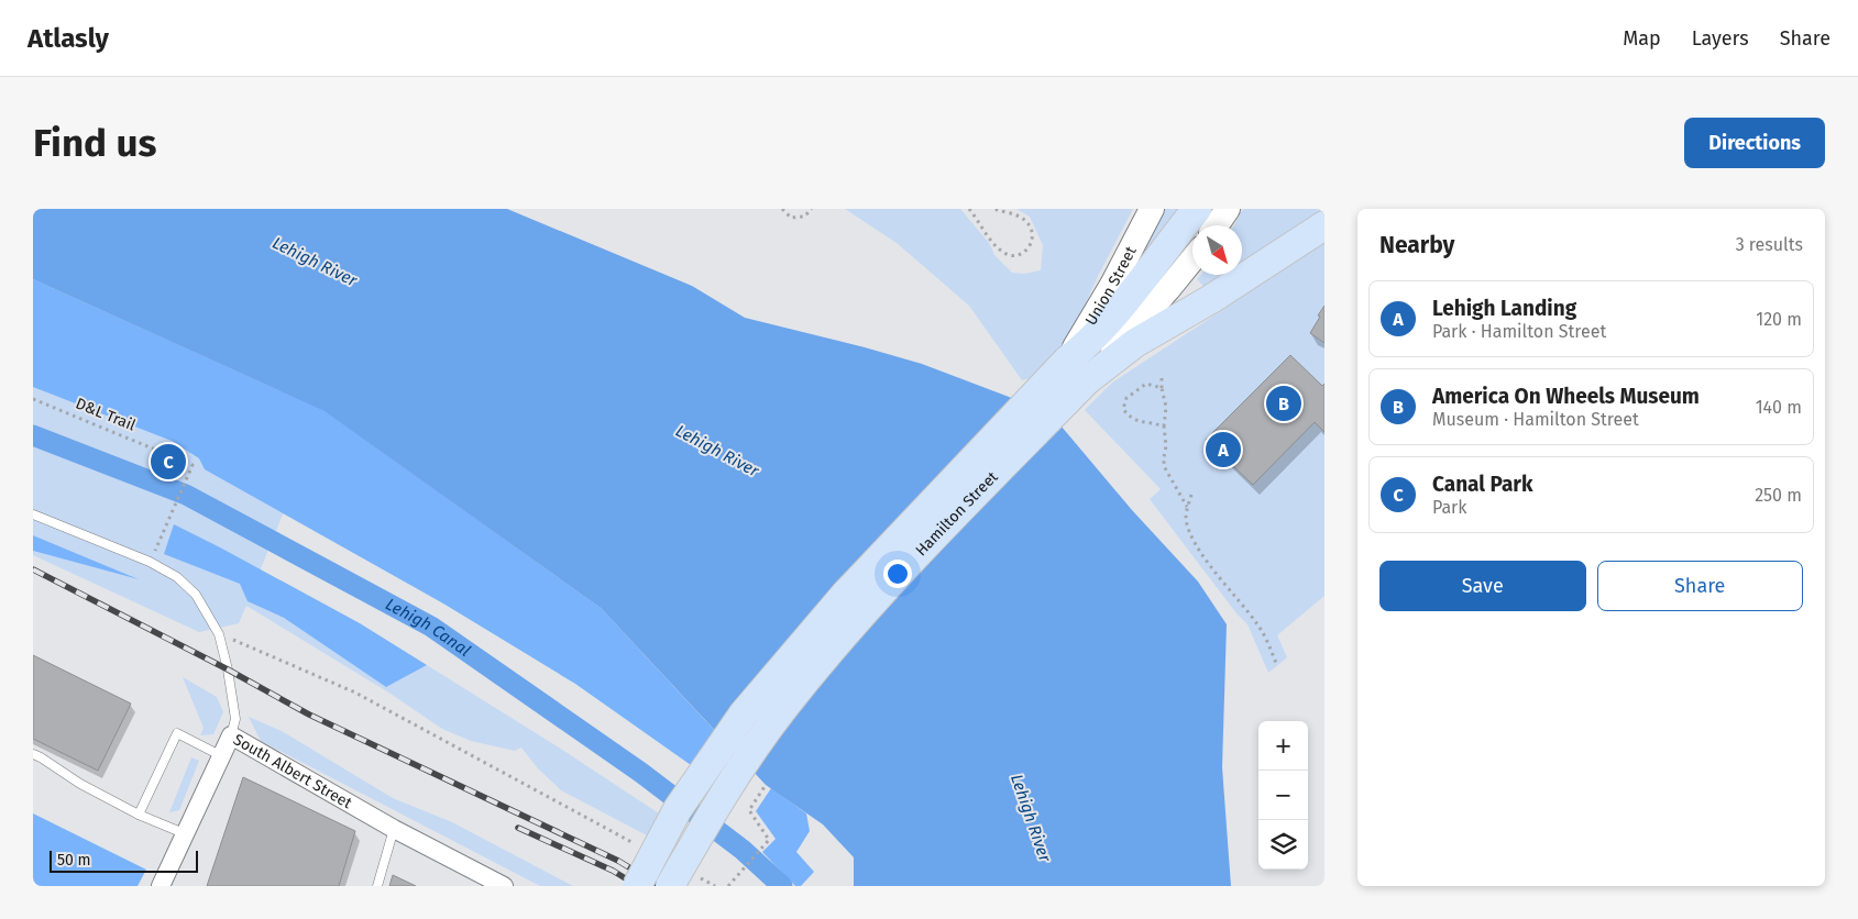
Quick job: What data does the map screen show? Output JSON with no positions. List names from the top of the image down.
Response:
{
  "streets": {
    "main road": ["Union Street", "Hamilton Street"],
    "street": ["South Albert Street"],
    "path": ["D&L Trail"]
  },
  "crossings": [
    ["Union Street", "Hamilton Street"],
    ["D&L Trail", "South Albert Street"]
  ],
  "water": ["Lehigh River", "Lehigh Canal"],
  "scale_bar": "50 m",
  "north": "bottom right",
  "page": {
    "header": "Atlasly",
    "nav": ["Map", "Layers", "Share"],
    "buttons": [
      "Directions",
      ["Save", "Share"]
    ],
    "title": "Find us",
    "heading": ["Nearby", "3 results"],
    "list": [
      {
        "mark": "A",
        "name": "Lehigh Landing",
        "note": "Park · Hamilton Street",
        "value": "120 m"
      },
      {
        "mark": "B",
        "name": "America On Wheels Museum",
        "note": "Museum · Hamilton Street",
        "value": "140 m"
      },
      {
        "mark": "C",
        "name": "Canal Park",
        "note": "Park",
        "value": "250 m"
      }
    ],
    "pins": ["B", "A", "C"],
    "map_buttons": ["+", "−"],
    "scale": "50 m"
  }
}
